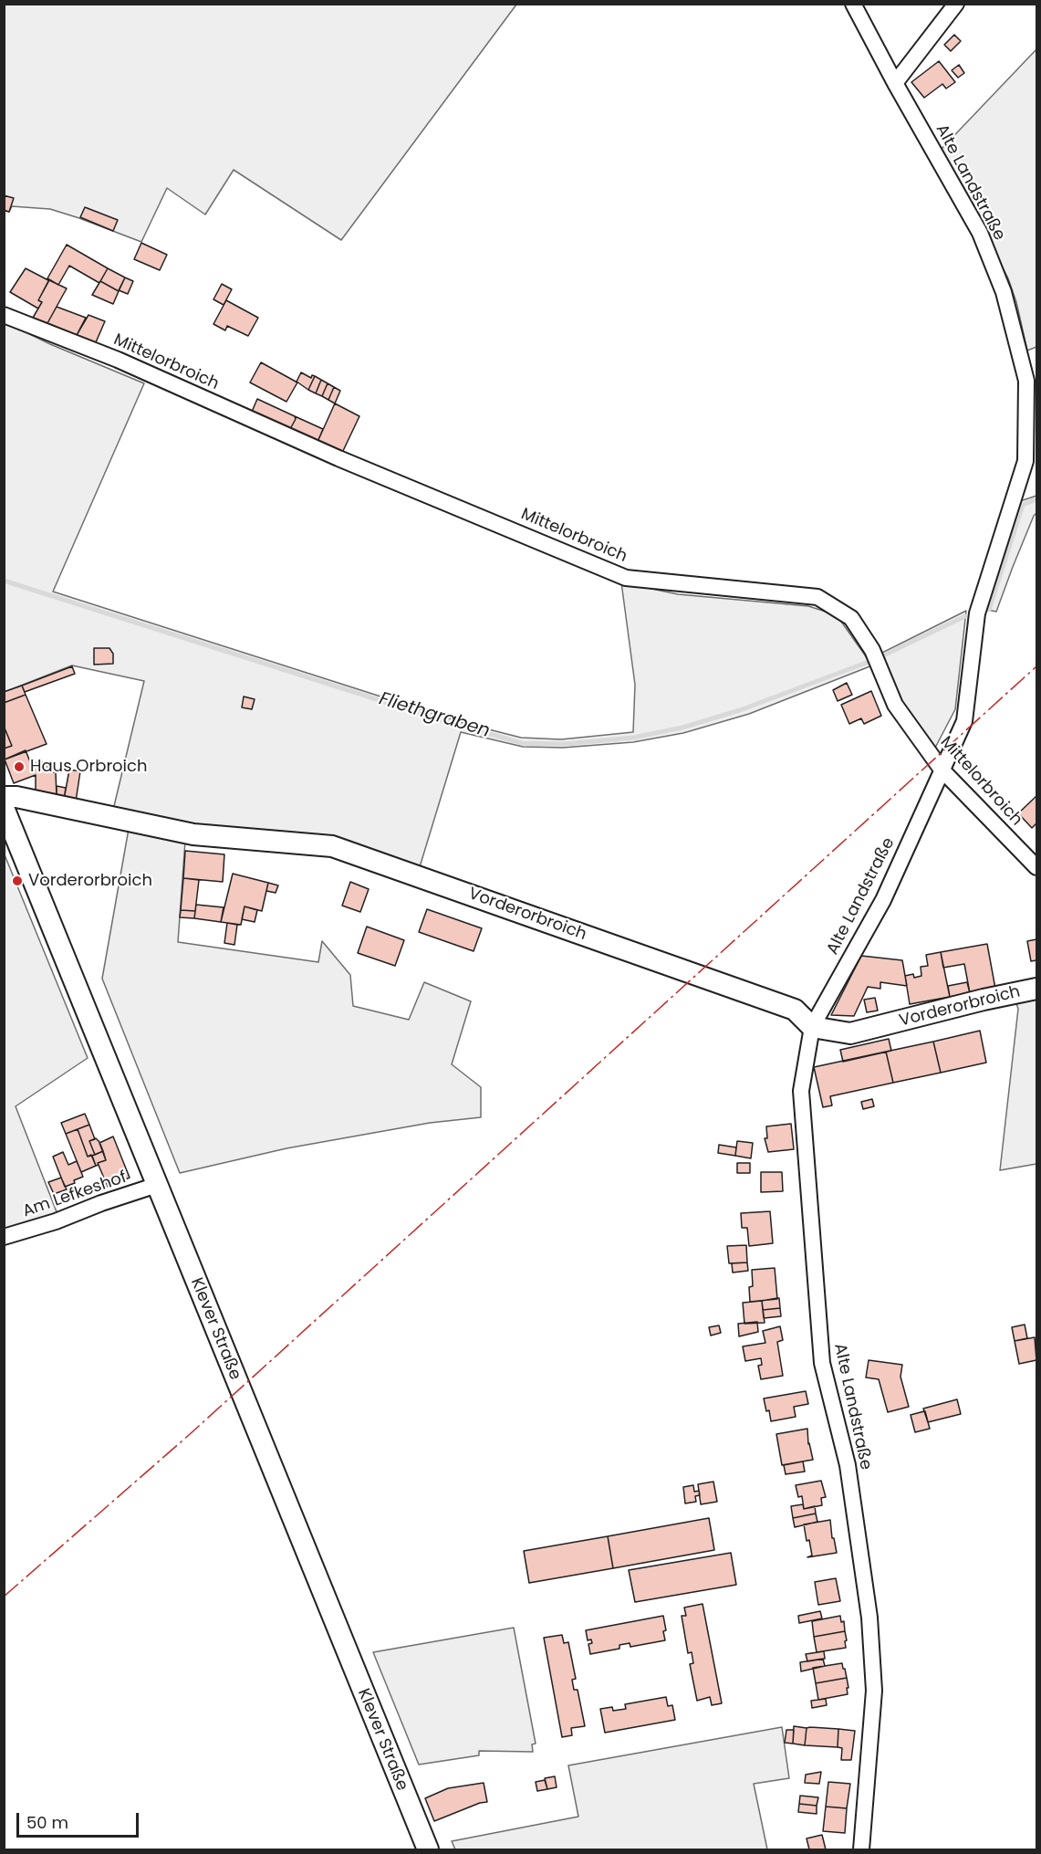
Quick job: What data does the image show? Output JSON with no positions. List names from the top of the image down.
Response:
{
  "streets": {
    "street": [
      "Alte Landstraße",
      "Mittelorbroich",
      "Vorderorbroich",
      "Am Lefkeshof",
      "Klever Straße"
    ]
  },
  "crossings": [
    ["Alte Landstraße", "Mittelorbroich"],
    ["Alte Landstraße", "Vorderorbroich"],
    ["Am Lefkeshof", "Klever Straße"]
  ],
  "water": ["Fliethgraben"],
  "places": ["Haus Orbroich", "Vorderorbroich"],
  "scale_bar": "50 m"
}
